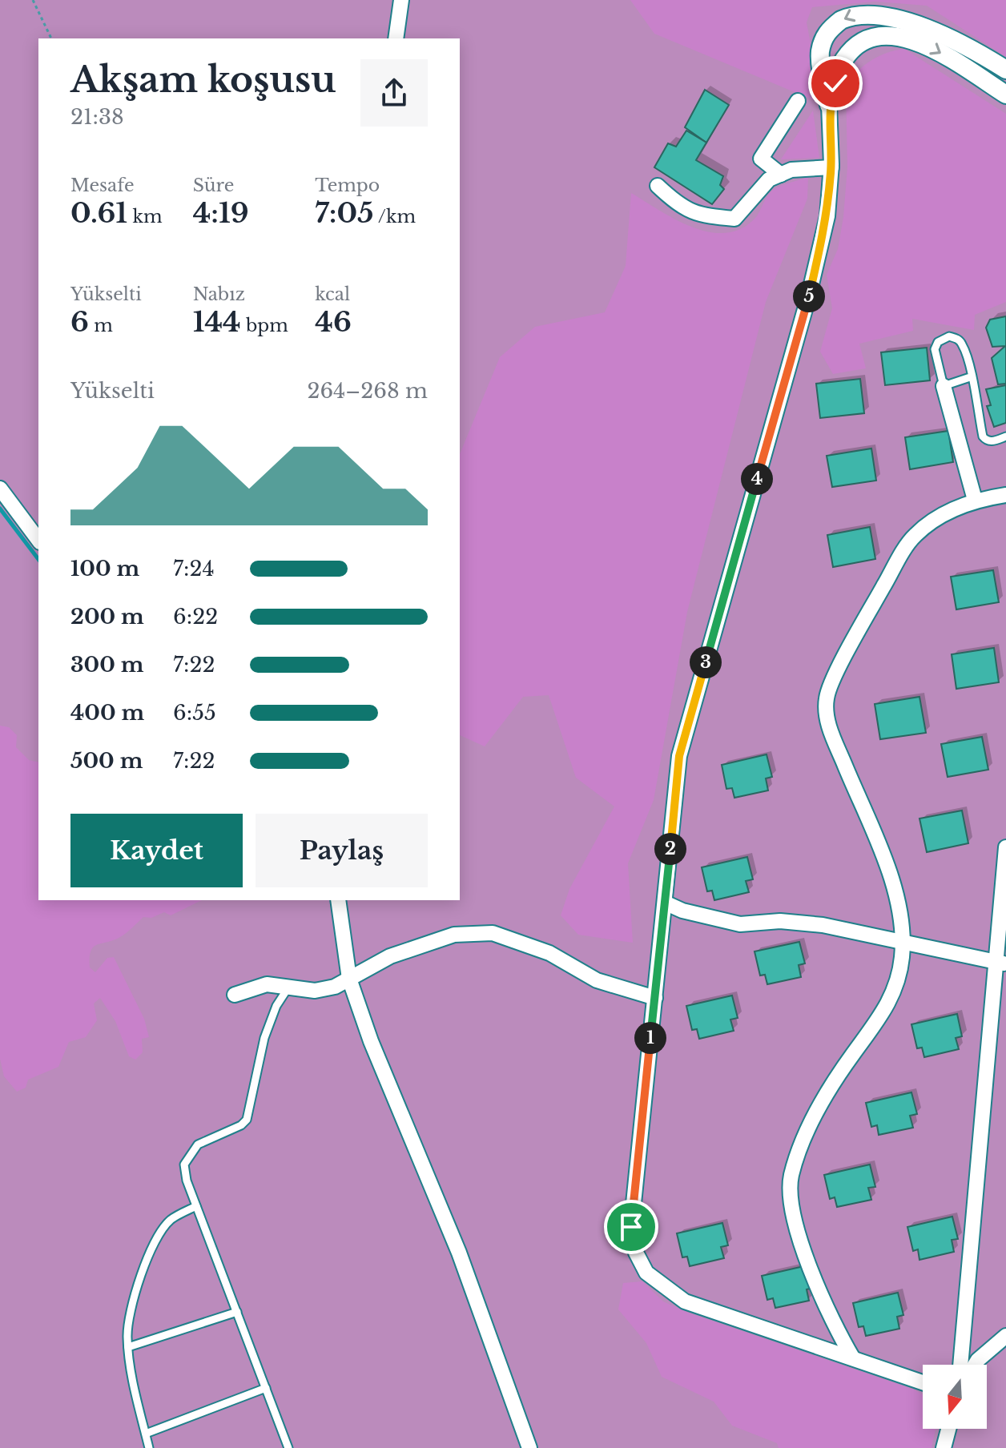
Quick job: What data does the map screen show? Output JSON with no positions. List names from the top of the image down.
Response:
{
  "north": "bottom",
  "page": {
    "heading": ["Akşam koşusu", "21:38"],
    "stats": [
      ["Mesafe", "0.61 km"],
      ["Süre", "4:19"],
      ["Tempo", "7:05 /km"],
      ["Yükselti", "6 m"],
      ["Nabız", "144 bpm"],
      ["kcal", "46"]
    ],
    "pins": [
      "5",
      "4",
      "3",
      "2",
      "1"
    ],
    "chart": ["Yükselti", "264–268 m"],
    "list": [
      {
        "name": "100 m",
        "note": "7:24"
      },
      {
        "name": "200 m",
        "note": "6:22"
      },
      {
        "name": "300 m",
        "note": "7:22"
      },
      {
        "name": "400 m",
        "note": "6:55"
      },
      {
        "name": "500 m",
        "note": "7:22"
      }
    ],
    "buttons": ["Kaydet", "Paylaş"]
  }
}
